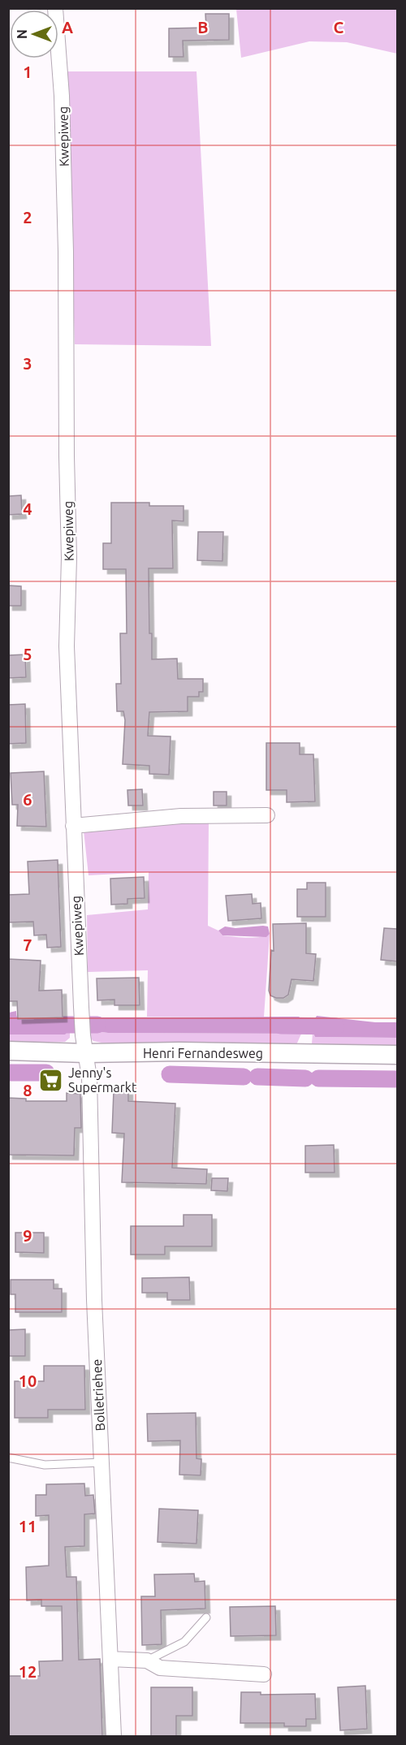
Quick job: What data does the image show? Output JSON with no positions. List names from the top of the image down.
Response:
{
  "streets": {
    "street": ["Kwepiweg", "Henri Fernandesweg", "Bolletriehee"]
  },
  "crossings": [
    ["Kwepiweg", "Henri Fernandesweg"],
    ["Kwepiweg", "Bolletriehee"],
    ["Henri Fernandesweg", "Bolletriehee"]
  ],
  "places": {
    "supermarket": ["Jenny's Supermarkt"]
  },
  "north": "left",
  "grid": {
    "columns": ["A", "B", "C"],
    "rows": [
      "1",
      "2",
      "3",
      "4",
      "5",
      "6",
      "7",
      "8",
      "9",
      "10",
      "11",
      "12"
    ]
  }
}
